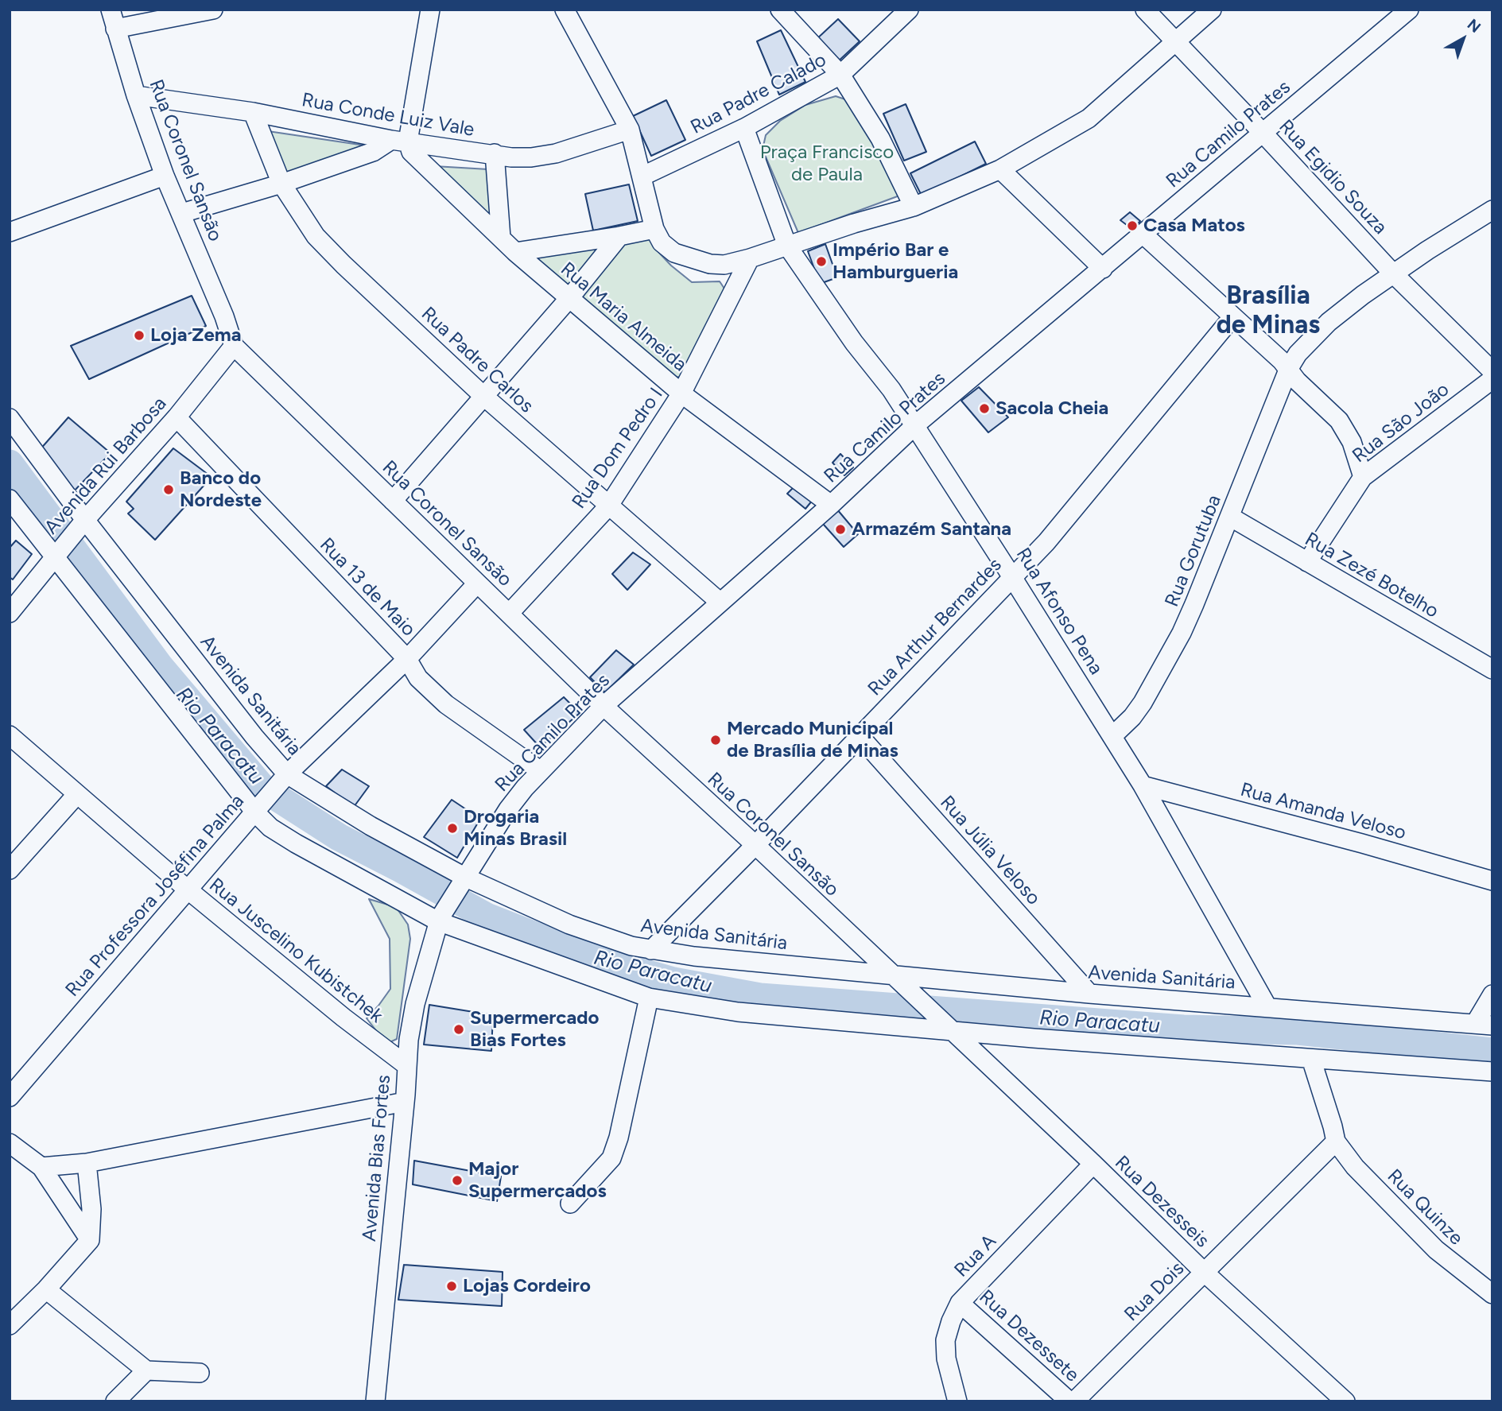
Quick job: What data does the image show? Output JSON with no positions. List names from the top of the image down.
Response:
{
  "streets": {
    "street": [
      "Rua Padre Calado",
      "Rua Conde Luiz Vale",
      "Rua Camilo Prates",
      "Rua Coronel Sansão",
      "Rua Egidio Souza",
      "Rua Maria Almeida",
      "Rua Padre Carlos",
      "Rua São João",
      "Rua Dom Pedro I",
      "Avenida Rui Barbosa",
      "Rua Gorutuba",
      "Rua Zezé Botelho",
      "Rua 13 de Maio",
      "Rua Afonso Pena",
      "Rua Arthur Bernardes",
      "Avenida Sanitária",
      "Rua Amanda Veloso",
      "Rua Júlia Veloso",
      "Rua Professora Joséfina Palma",
      "Rua Juscelino Kubistchek",
      "Avenida Bias Fortes",
      "Rua Dezesseis",
      "Rua Quinze",
      "Rua A",
      "Rua Dois",
      "Rua Dezessete"
    ]
  },
  "crossings": [
    ["Rua Padre Calado", "Rua Afonso Pena"],
    ["Rua Conde Luiz Vale", "Rua Coronel Sansão"],
    ["Rua Conde Luiz Vale", "Rua Maria Almeida"],
    ["Rua Conde Luiz Vale", "Rua Padre Carlos"],
    ["Rua Camilo Prates", "Rua Coronel Sansão"],
    ["Rua Camilo Prates", "Rua Egidio Souza"],
    ["Rua Camilo Prates", "Rua Maria Almeida"],
    ["Rua Camilo Prates", "Rua Padre Carlos"],
    ["Rua Camilo Prates", "Rua 13 de Maio"],
    ["Rua Camilo Prates", "Rua Afonso Pena"],
    ["Rua Camilo Prates", "Avenida Sanitária"],
    ["Rua Camilo Prates", "Avenida Bias Fortes"],
    ["Rua Coronel Sansão", "Rua Dom Pedro I"],
    ["Rua Coronel Sansão", "Avenida Rui Barbosa"],
    ["Rua Coronel Sansão", "Rua Arthur Bernardes"],
    ["Rua Coronel Sansão", "Avenida Sanitária"],
    ["Rua Coronel Sansão", "Rua Professora Joséfina Palma"],
    ["Rua Coronel Sansão", "Rua Dezesseis"],
    ["Rua Egidio Souza", "Rua Gorutuba"],
    ["Rua Maria Almeida", "Rua Dom Pedro I"],
    ["Rua Padre Carlos", "Rua Dom Pedro I"],
    ["Rua São João", "Rua Zezé Botelho"],
    ["Avenida Rui Barbosa", "Rua 13 de Maio"],
    ["Avenida Rui Barbosa", "Avenida Sanitária"],
    ["Rua Gorutuba", "Rua Zezé Botelho"],
    ["Rua Gorutuba", "Rua Afonso Pena"],
    ["Rua 13 de Maio", "Rua Professora Joséfina Palma"],
    ["Rua Afonso Pena", "Rua Arthur Bernardes"],
    ["Rua Afonso Pena", "Avenida Sanitária"],
    ["Rua Afonso Pena", "Rua Amanda Veloso"],
    ["Rua Arthur Bernardes", "Avenida Sanitária"],
    ["Rua Arthur Bernardes", "Rua Júlia Veloso"],
    ["Avenida Sanitária", "Rua Júlia Veloso"],
    ["Avenida Sanitária", "Rua Professora Joséfina Palma"],
    ["Rua Professora Joséfina Palma", "Rua Juscelino Kubistchek"],
    ["Rua Juscelino Kubistchek", "Avenida Bias Fortes"],
    ["Rua Dezesseis", "Rua A"],
    ["Rua Dezesseis", "Rua Dois"],
    ["Rua Quinze", "Rua Dois"],
    ["Rua A", "Rua Dezessete"]
  ],
  "districts": ["Brasília de Minas"],
  "water": ["Rio Paracatu"],
  "parks": ["Praça Francisco de Paula"],
  "places": [
    "Casa Matos",
    "Império Bar e Hamburgueria",
    "Loja Zema",
    "Sacola Cheia",
    "Banco do Nordeste",
    "Armazém Santana",
    "Mercado Municipal de Brasília de Minas",
    "Drogaria Minas Brasil",
    "Supermercado Bias Fortes",
    "Major Supermercados",
    "Lojas Cordeiro"
  ],
  "north": "top right"
}
